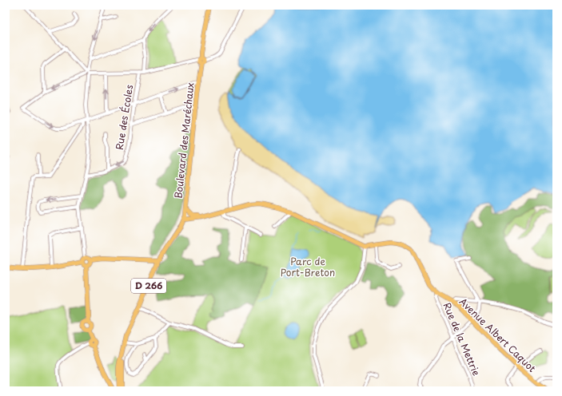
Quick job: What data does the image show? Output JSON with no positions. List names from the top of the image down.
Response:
{
  "streets": {
    "main road": ["Boulevard des Maréchaux", "D 266", "Avenue Albert Caquot"],
    "street": ["Rue des Écoles", "Rue de la Mettrie"]
  },
  "crossings": [
    ["Boulevard des Maréchaux", "D 266"],
    ["Avenue Albert Caquot", "Rue de la Mettrie"]
  ],
  "one_way": ["Rue des Écoles"],
  "parks": ["Parc de Port-Breton"]
}
